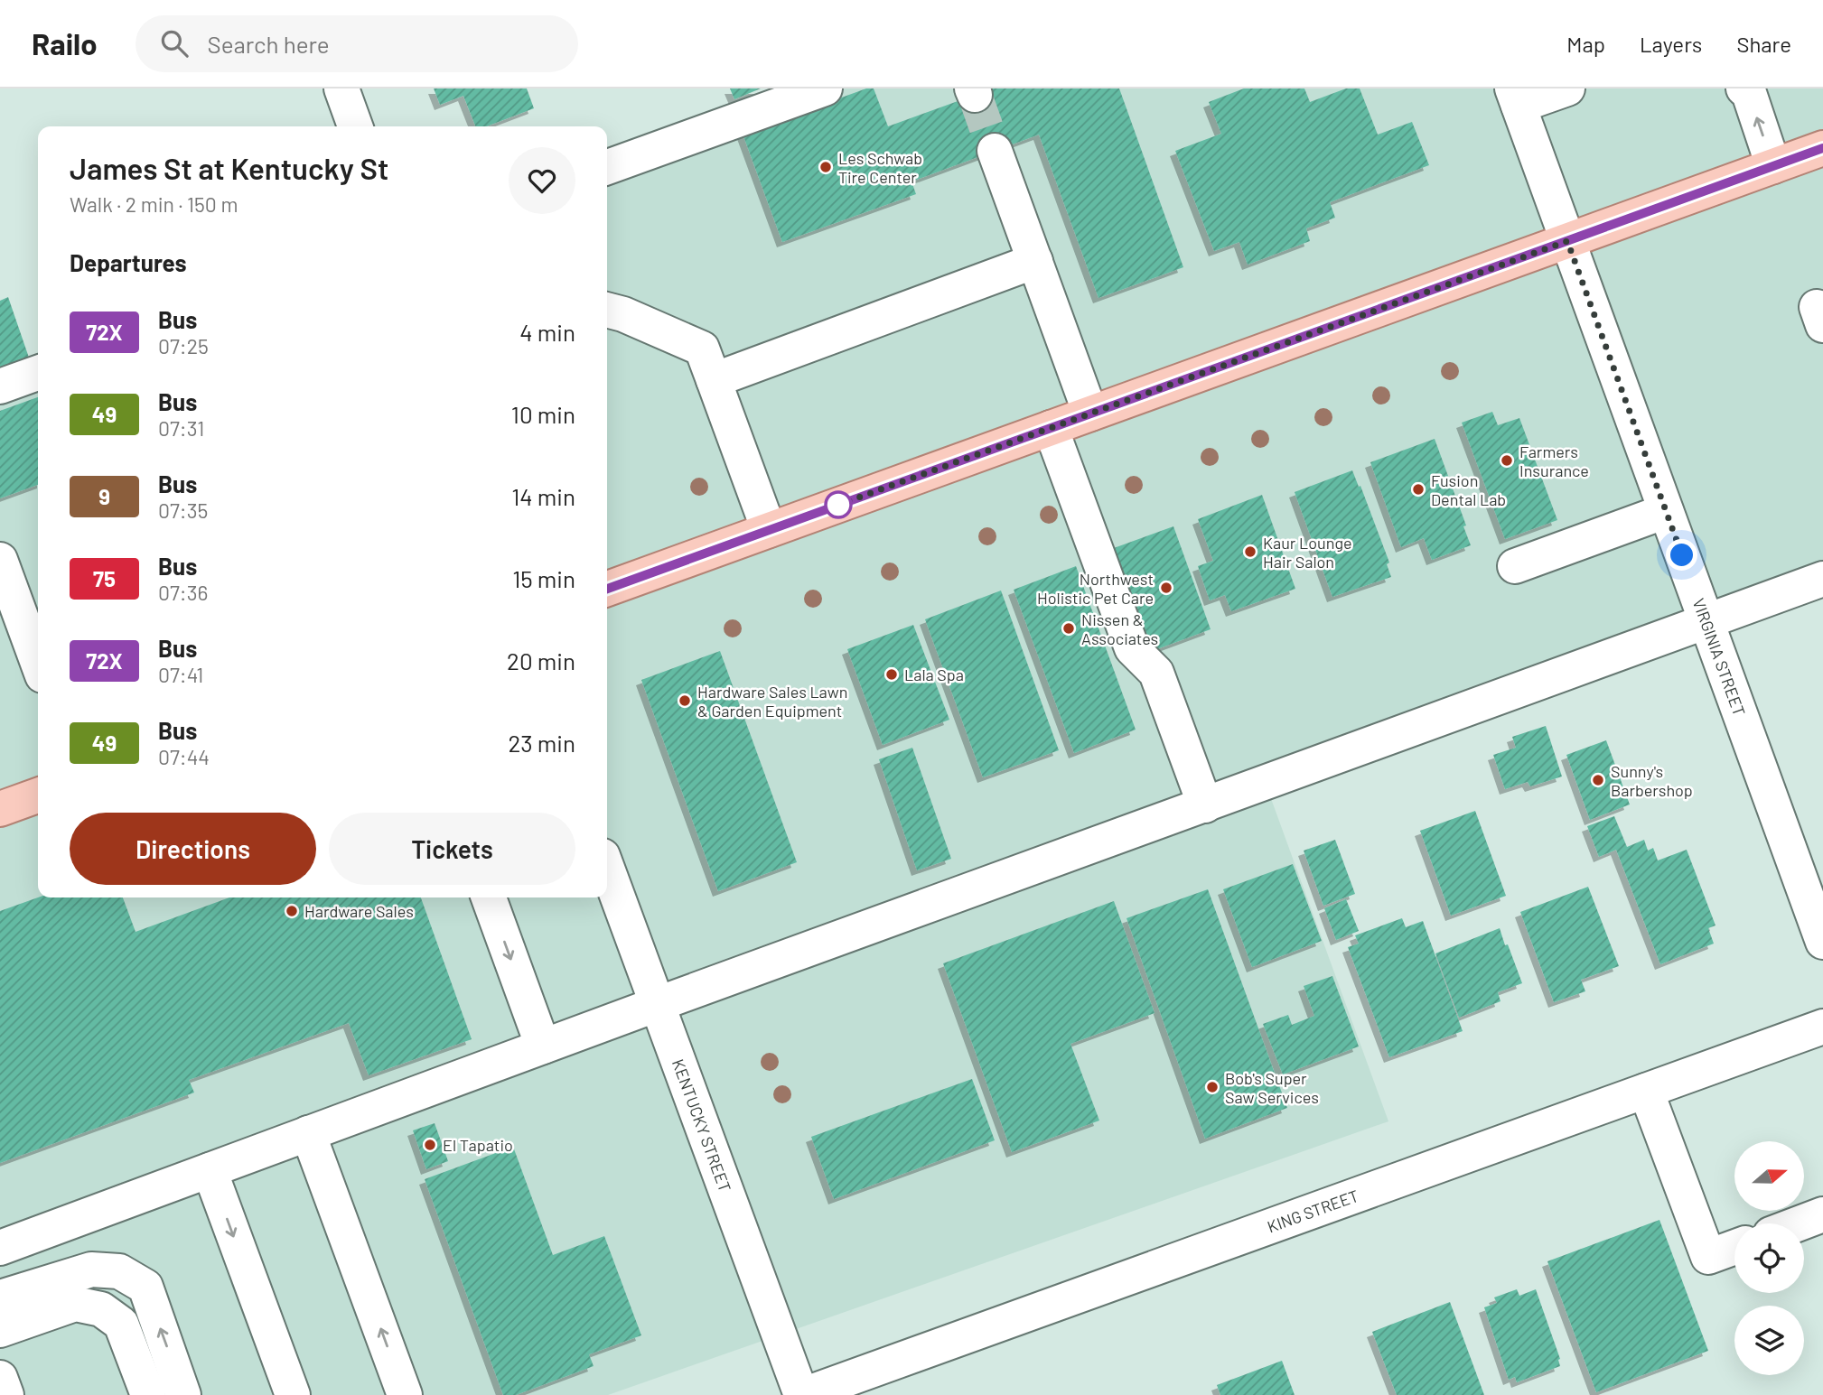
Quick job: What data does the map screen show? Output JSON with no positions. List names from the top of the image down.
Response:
{
  "streets": {
    "street": ["VIRGINIA STREET", "KENTUCKY STREET", "KING STREET"]
  },
  "crossings": [
    ["KENTUCKY STREET", "KING STREET"]
  ],
  "places": [
    "Les Schwab Tire Center",
    "Farmers Insurance",
    "Fusion Dental Lab",
    "Kaur Lounge Hair Salon",
    "Northwest Holistic Pet Care",
    "Nissen & Associates",
    "Lala Spa",
    "Hardware Sales Lawn & Garden Equipment",
    "Sunny's Barbershop",
    "Hardware Sales",
    "Bob's Super Saw Services",
    "El Tapatio"
  ],
  "lines": ["bus line 72X"],
  "north": "right",
  "page": {
    "header": "Railo",
    "search": "Search here",
    "nav": ["Map", "Layers", "Share"],
    "heading": [
      ["James St at Kentucky St", "Walk · 2 min · 150 m"],
      "Departures"
    ],
    "list": [
      {
        "mark": "72X",
        "name": "Bus",
        "note": "07:25",
        "value": "4 min"
      },
      {
        "mark": "49",
        "name": "Bus",
        "note": "07:31",
        "value": "10 min"
      },
      {
        "mark": "9",
        "name": "Bus",
        "note": "07:35",
        "value": "14 min"
      },
      {
        "mark": "75",
        "name": "Bus",
        "note": "07:36",
        "value": "15 min"
      },
      {
        "mark": "72X",
        "name": "Bus",
        "note": "07:41",
        "value": "20 min"
      },
      {
        "mark": "49",
        "name": "Bus",
        "note": "07:44",
        "value": "23 min"
      }
    ],
    "buttons": ["Directions", "Tickets"]
  }
}
